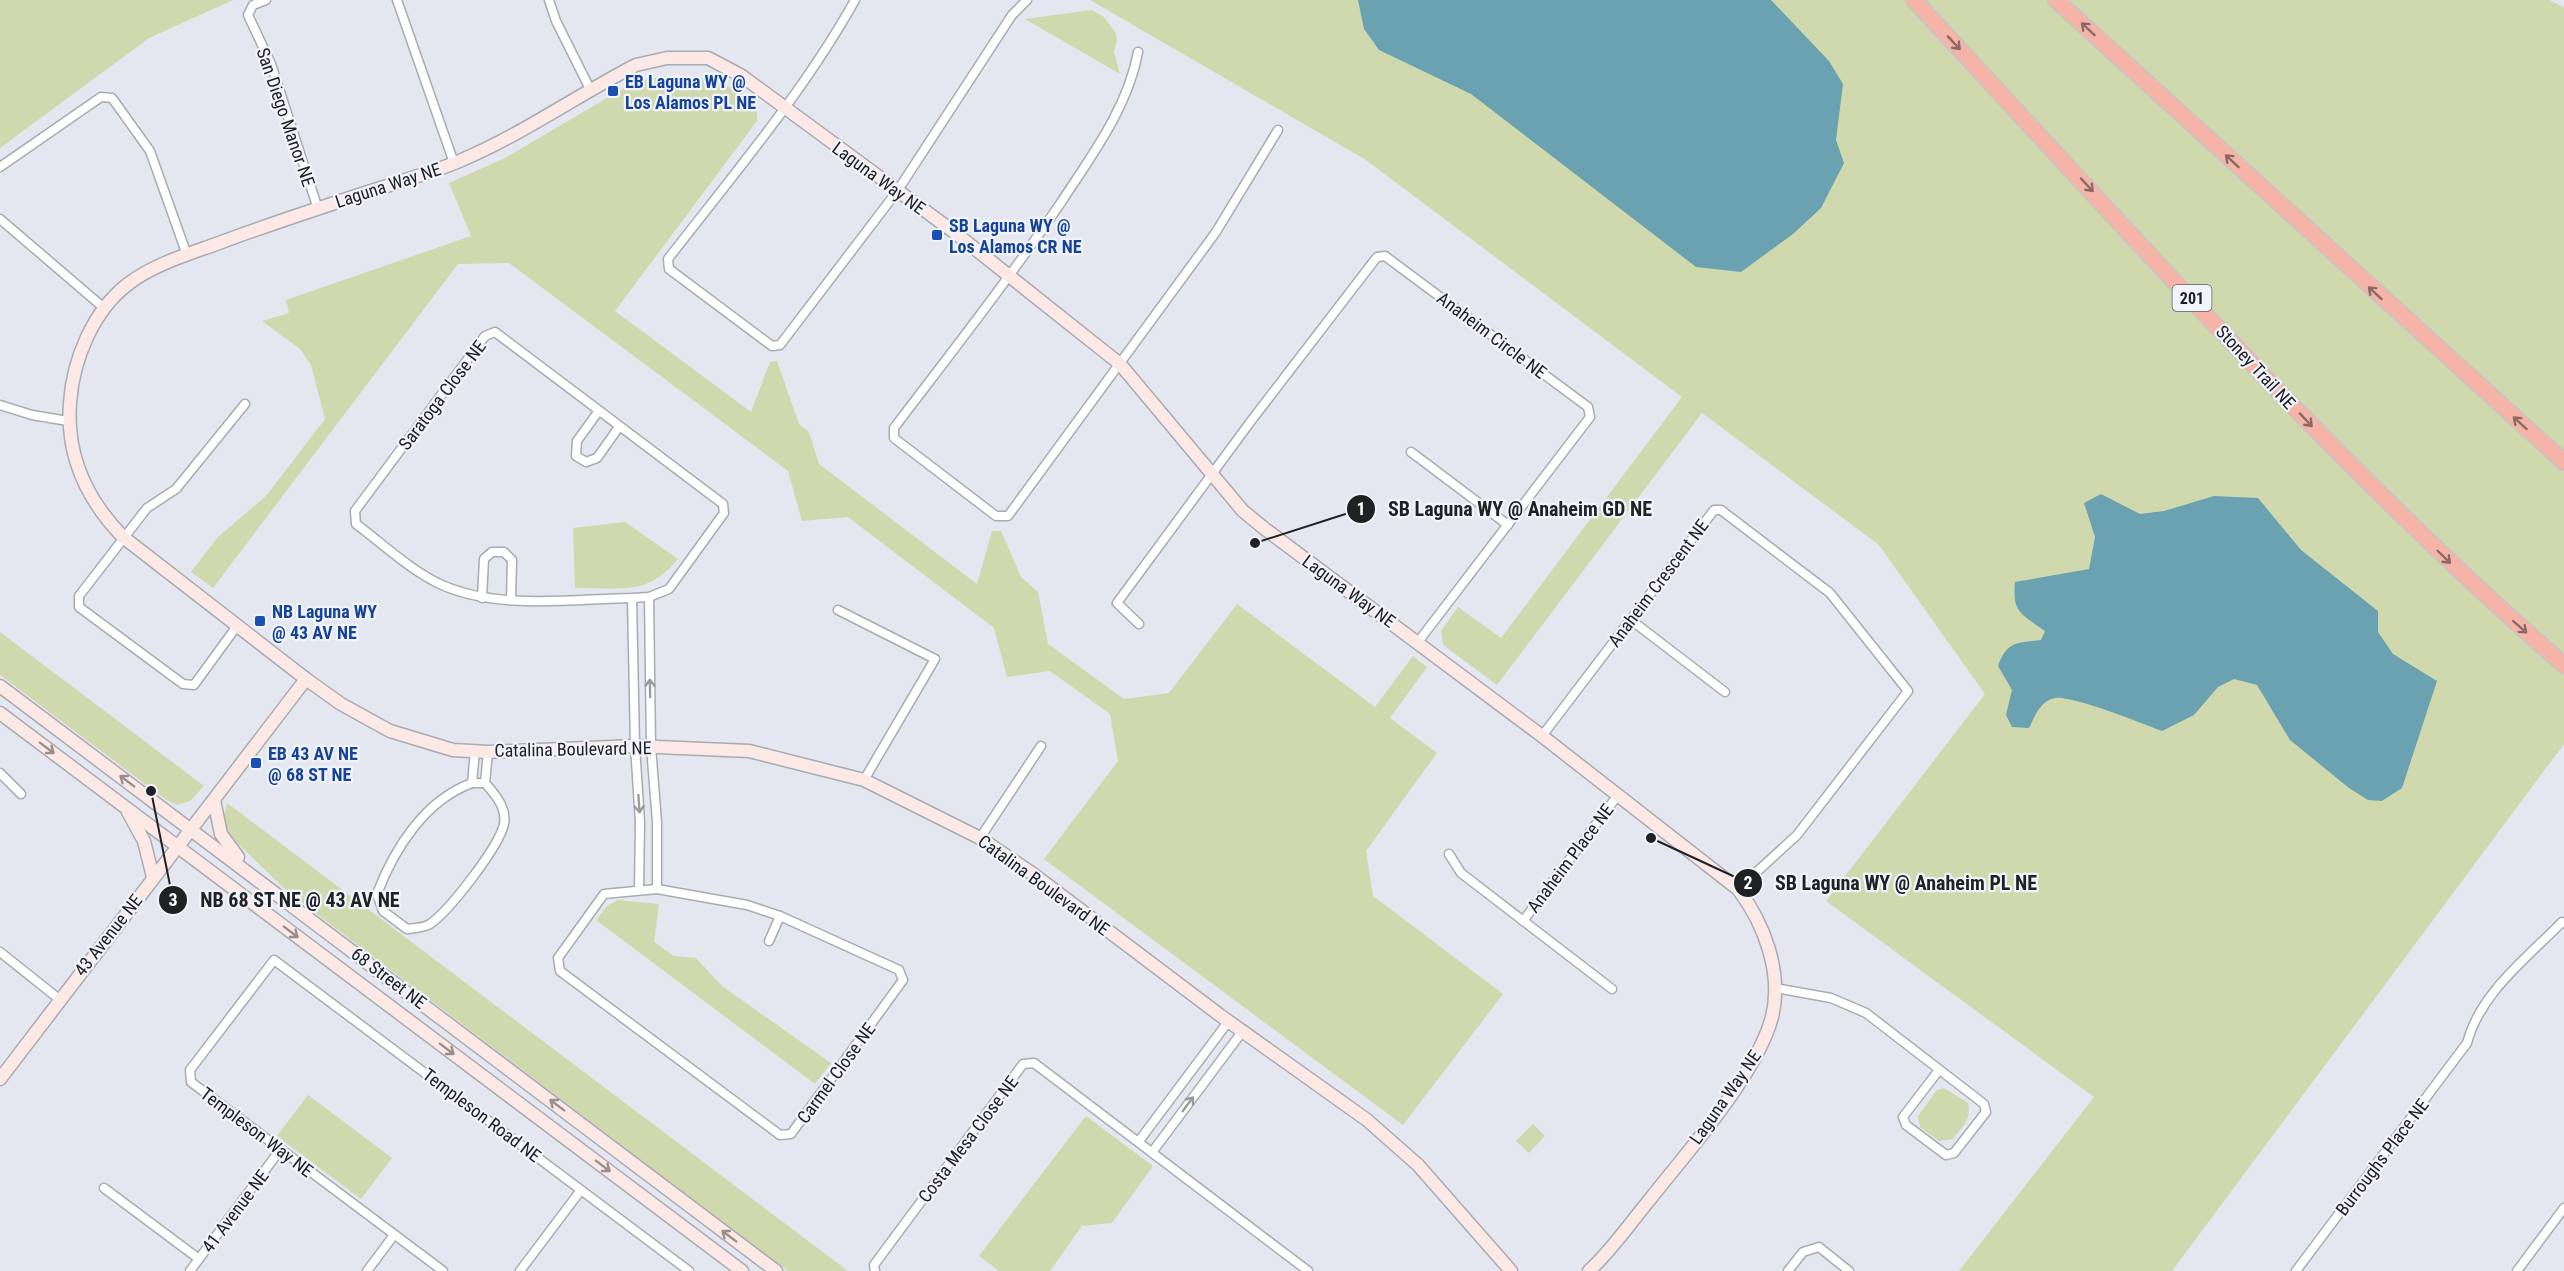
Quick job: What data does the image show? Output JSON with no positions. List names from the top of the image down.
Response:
{
  "streets": {
    "highway": ["201", "Stoney Trail NE"],
    "street": [
      "San Diego Manor NE",
      "Laguna Way NE",
      "Anaheim Circle NE",
      "Saratoga Close NE",
      "Anaheim Crescent NE",
      "Catalina Boulevard NE",
      "Anaheim Place NE",
      "43 Avenue NE",
      "68 Street NE",
      "Carmel Close NE",
      "Templeson Road NE",
      "Templeson Way NE",
      "Costa Mesa Close NE",
      "Burroughs Place NE",
      "41 Avenue NE"
    ]
  },
  "crossings": [
    ["San Diego Manor NE", "Laguna Way NE"],
    ["Laguna Way NE", "Anaheim Circle NE"],
    ["Laguna Way NE", "Anaheim Crescent NE"],
    ["Laguna Way NE", "Catalina Boulevard NE"],
    ["Laguna Way NE", "Anaheim Place NE"],
    ["Laguna Way NE", "43 Avenue NE"],
    ["Catalina Boulevard NE", "43 Avenue NE"],
    ["43 Avenue NE", "68 Street NE"],
    ["Templeson Road NE", "Templeson Way NE"],
    ["Templeson Way NE", "41 Avenue NE"]
  ],
  "places": {
    "transit": [
      "EB Laguna WY @ Los Alamos PL NE",
      "SB Laguna WY @ Los Alamos CR NE",
      "NB Laguna WY @ 43 AV NE",
      "EB 43 AV NE @ 68 ST NE"
    ],
    "other": ["SB Laguna WY @ Anaheim GD NE", "NB 68 ST NE @ 43 AV NE", "SB Laguna WY @ Anaheim PL NE"]
  }
}
